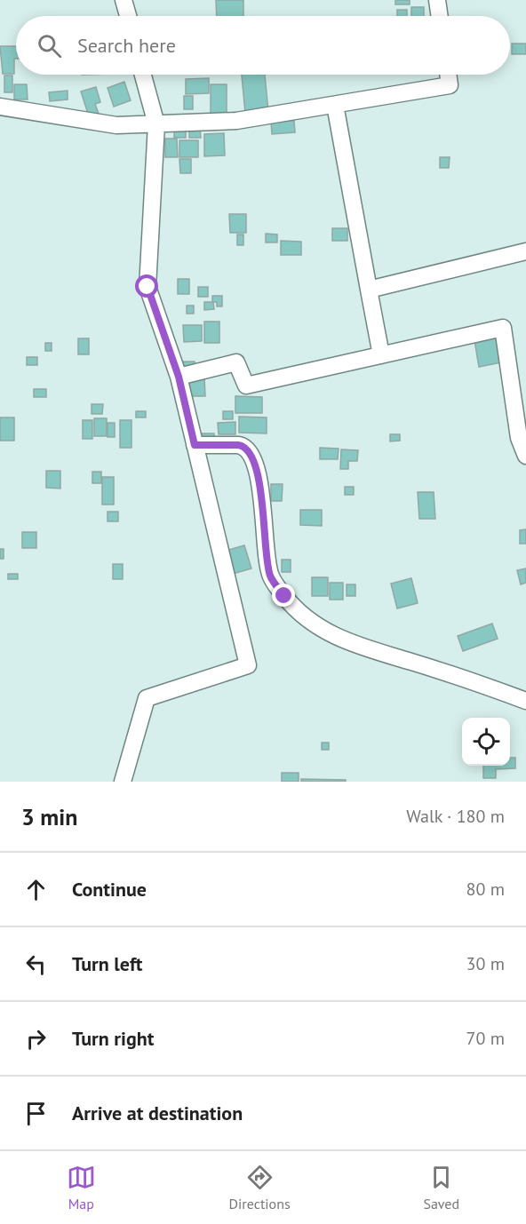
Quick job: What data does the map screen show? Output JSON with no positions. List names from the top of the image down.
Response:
{
  "page": {
    "search": "Search here",
    "heading": ["3 min", "Walk · 180 m"],
    "list": [
      ["Continue", "80 m"],
      ["Turn left", "30 m"],
      ["Turn right", "70 m"],
      "Arrive at destination"
    ],
    "nav": ["Map", "Directions", "Saved"]
  }
}
